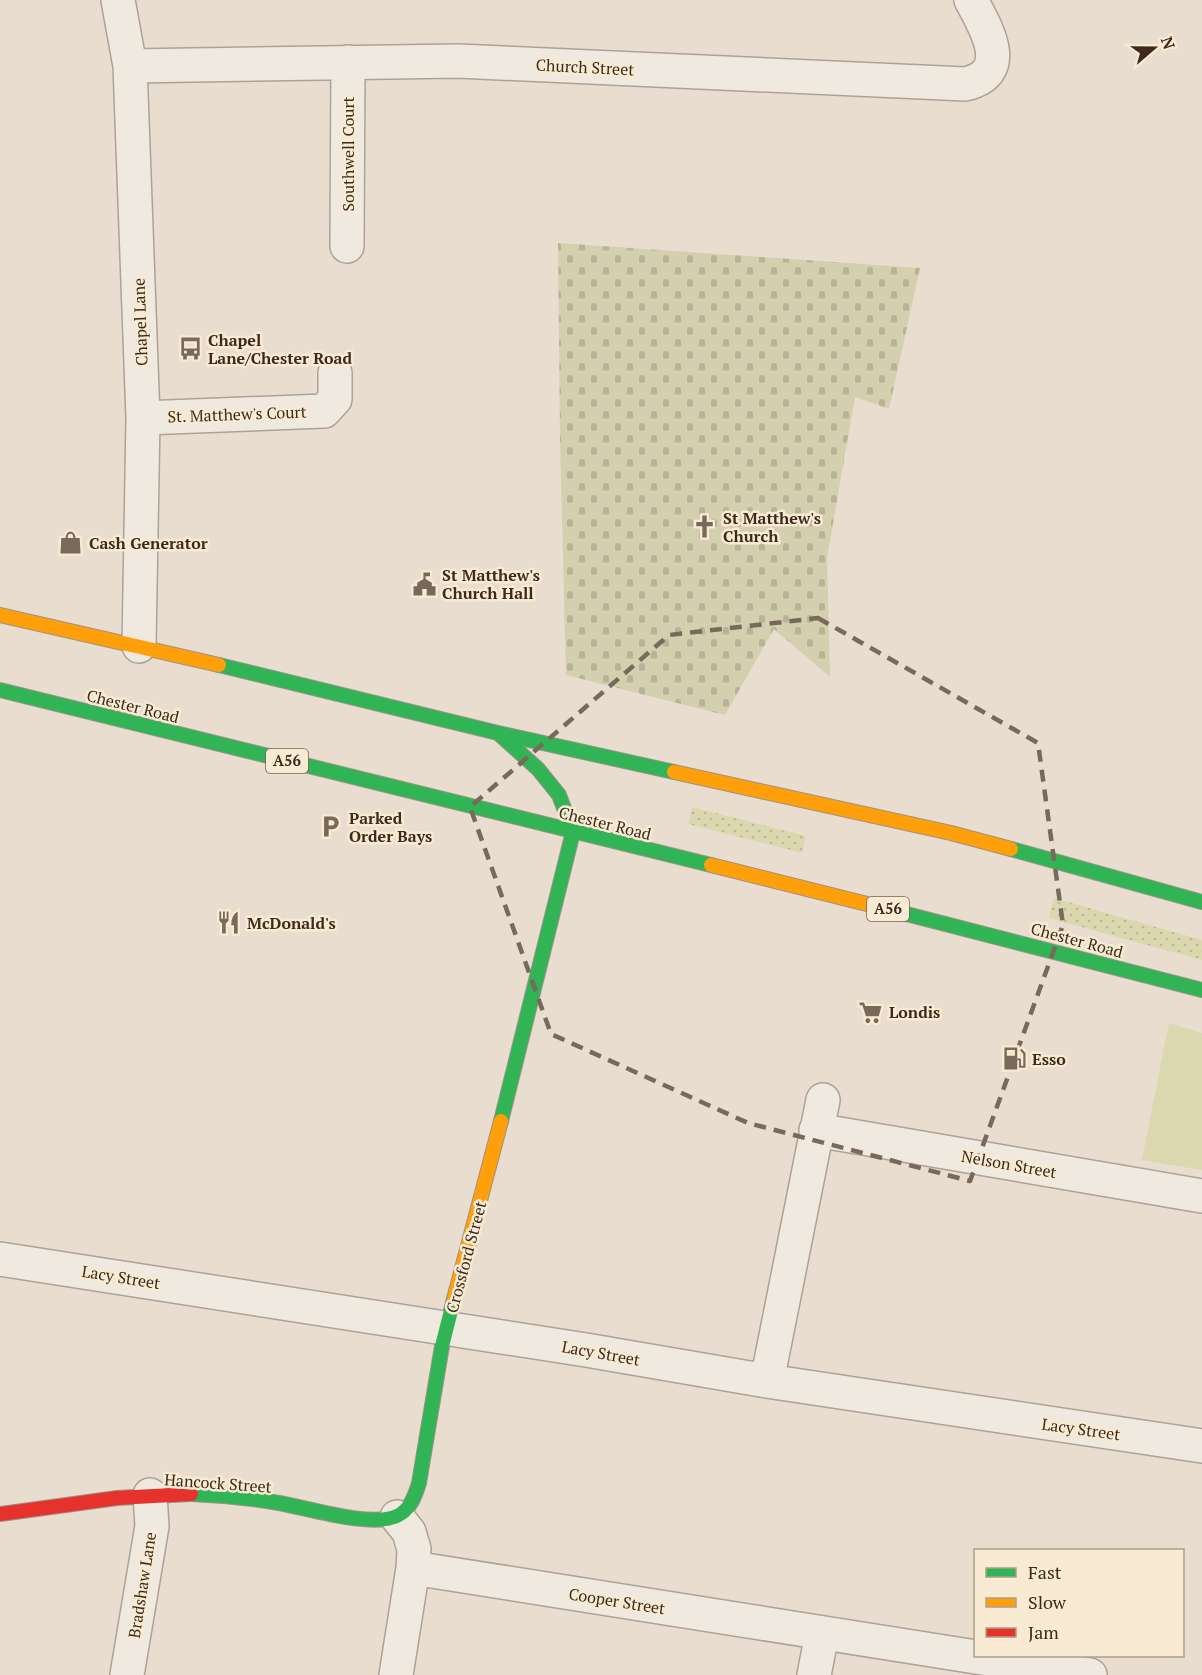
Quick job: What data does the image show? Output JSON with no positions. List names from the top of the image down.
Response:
{
  "streets": {
    "main road": [
      "Chester Road",
      "A56",
      "Crossford Street",
      "Hancock Street"
    ],
    "street": [
      "Church Street",
      "Southwell Court",
      "Chapel Lane",
      "St. Matthew's Court",
      "Nelson Street",
      "Lacy Street",
      "Bradshaw Lane",
      "Cooper Street"
    ]
  },
  "crossings": [
    ["Church Street", "Southwell Court"],
    ["Church Street", "Chapel Lane"],
    ["Chapel Lane", "St. Matthew's Court"],
    ["Chester Road", "Crossford Street"],
    ["Nelson Street", "Lacy Street"],
    ["Crossford Street", "Lacy Street"],
    ["Crossford Street", "Hancock Street"],
    ["Hancock Street", "Bradshaw Lane"]
  ],
  "places": {
    "bus stop": ["Chapel Lane/Chester Road"],
    "church": ["St Matthew's Church"],
    "shop": ["Cash Generator"],
    "public building": ["St Matthew's Church Hall"],
    "parking": ["Parked Order Bays"],
    "restaurant": ["McDonald's"],
    "supermarket": ["Londis"],
    "fuel station": ["Esso"]
  },
  "legend": ["Fast", "Slow", "Jam"],
  "north": "right"
}
